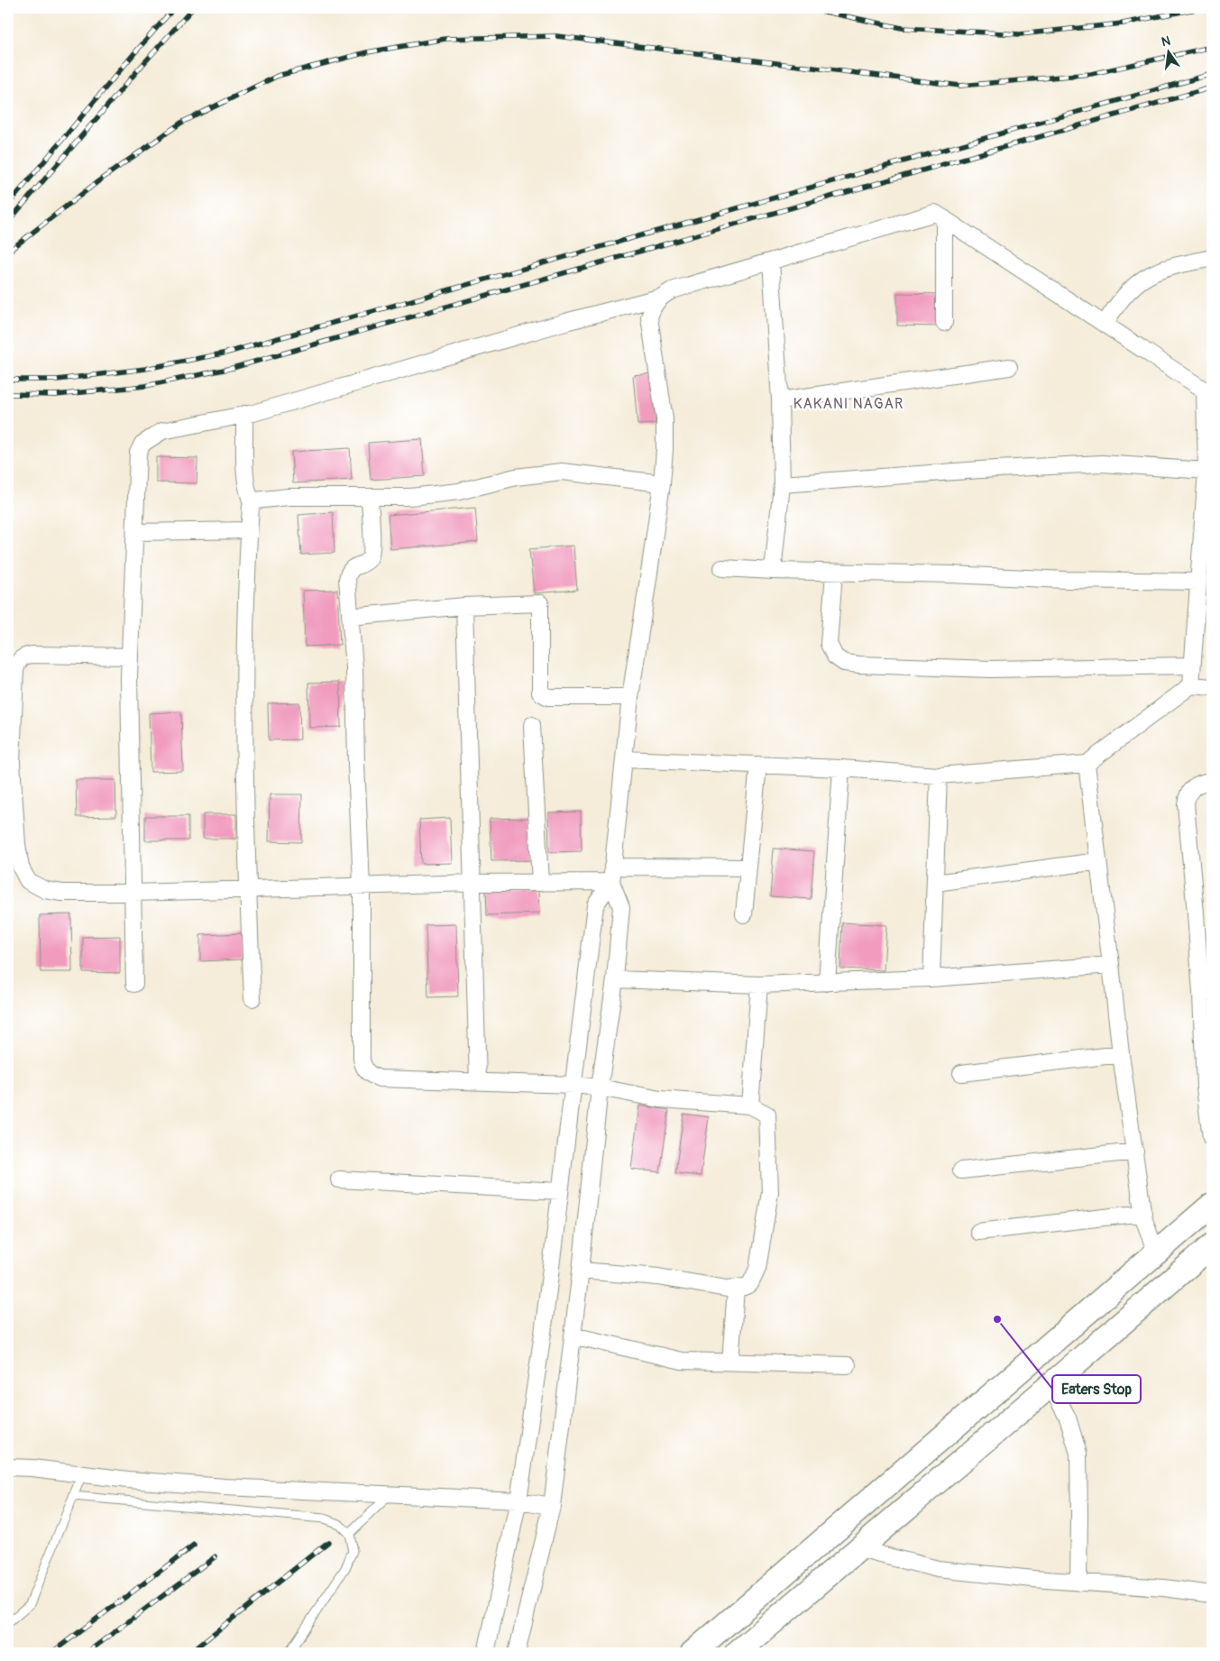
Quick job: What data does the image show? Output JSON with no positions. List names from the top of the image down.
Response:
{
  "districts": ["KAKANI NAGAR"],
  "places": ["Eaters Stop"],
  "north": "top"
}
